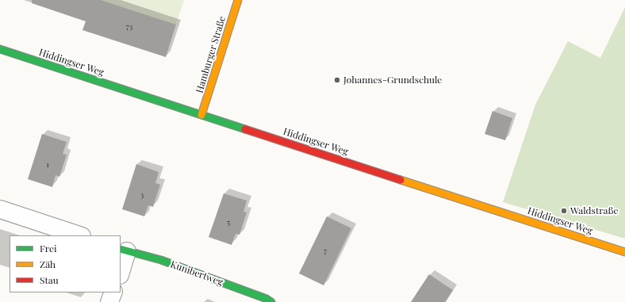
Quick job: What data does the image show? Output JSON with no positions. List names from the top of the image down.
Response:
{
  "streets": {
    "main road": ["Hamburger Straße", "Hiddingser Weg", "Kunibertweg"]
  },
  "crossings": [
    ["Hamburger Straße", "Hiddingser Weg"]
  ],
  "places": ["Johannes-Grundschule", "Waldstraße"],
  "house_numbers": [
    "73",
    "1",
    "3",
    "5",
    "7"
  ],
  "legend": ["Frei", "Zäh", "Stau"]
}
